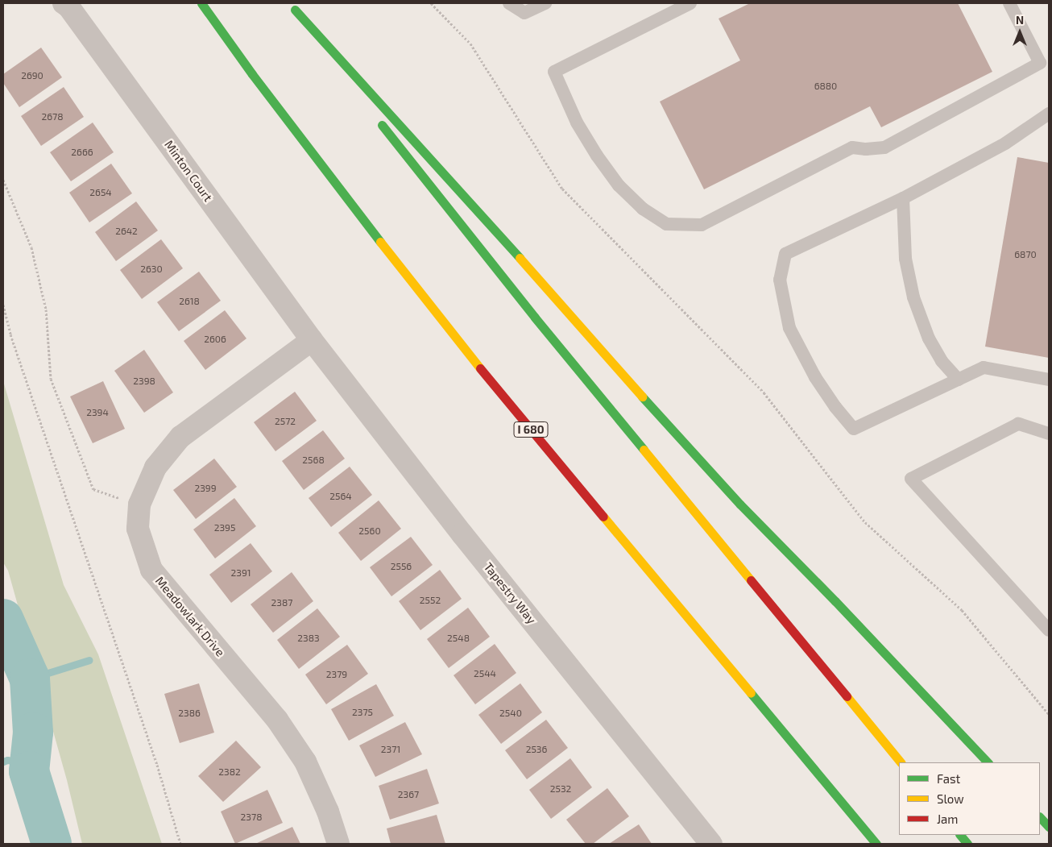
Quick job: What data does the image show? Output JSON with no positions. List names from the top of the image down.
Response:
{
  "streets": {
    "highway": ["I 680"],
    "street": ["Minton Court", "Tapestry Way", "Meadowlark Drive"]
  },
  "crossings": [
    ["Minton Court", "Tapestry Way"],
    ["Minton Court", "Meadowlark Drive"],
    ["Tapestry Way", "Meadowlark Drive"]
  ],
  "house_numbers": [
    "2690",
    "6880",
    "2678",
    "2666",
    "2654",
    "2642",
    "6870",
    "2630",
    "2618",
    "2606",
    "2398",
    "2394",
    "2572",
    "2568",
    "2399",
    "2564",
    "2395",
    "2560",
    "2556",
    "2391",
    "2552",
    "2387",
    "2383",
    "2548",
    "2544",
    "2379",
    "2375",
    "2386",
    "2540",
    "2371",
    "2536",
    "2382",
    "2532",
    "2367",
    "2378"
  ],
  "legend": ["Fast", "Slow", "Jam"],
  "north": "top"
}
